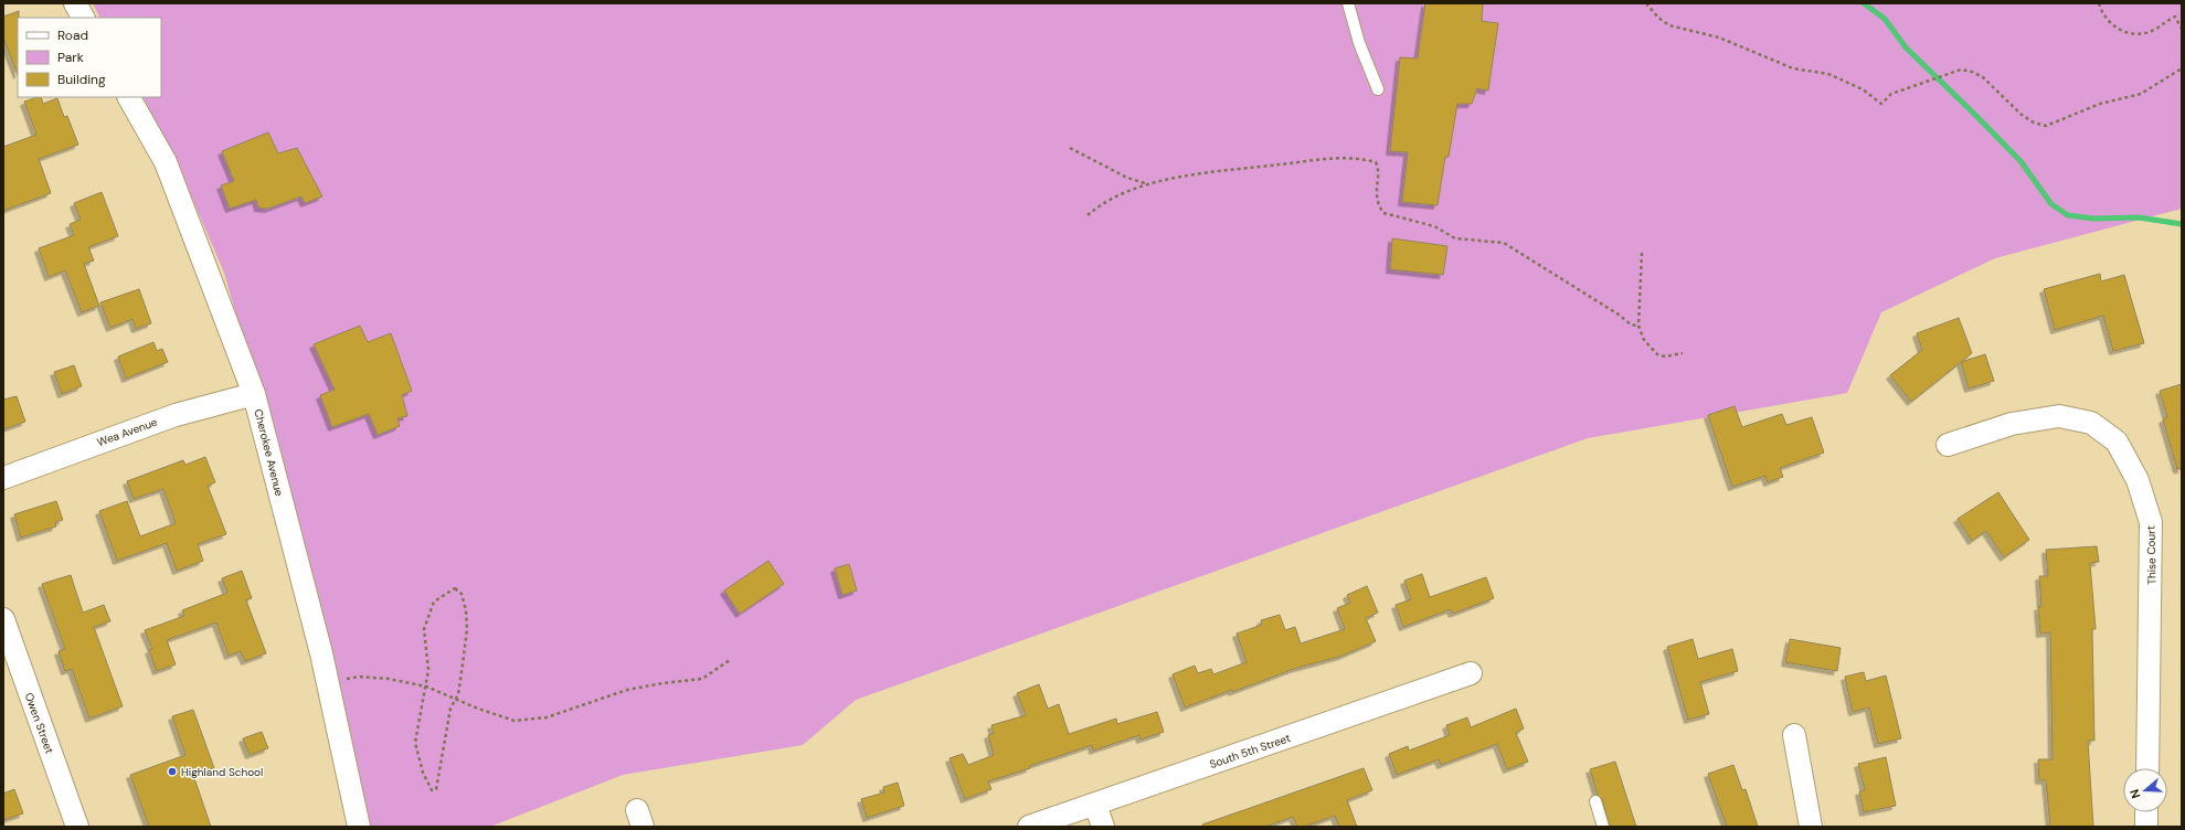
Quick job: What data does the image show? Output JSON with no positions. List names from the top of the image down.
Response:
{
  "streets": {
    "street": [
      "Wea Avenue",
      "Cherokee Avenue",
      "Thise Court",
      "Owen Street",
      "South 5th Street"
    ]
  },
  "crossings": [
    ["Wea Avenue", "Cherokee Avenue"]
  ],
  "places": ["Highland School"],
  "legend": ["Road", "Park", "Building"],
  "north": "left"
}
